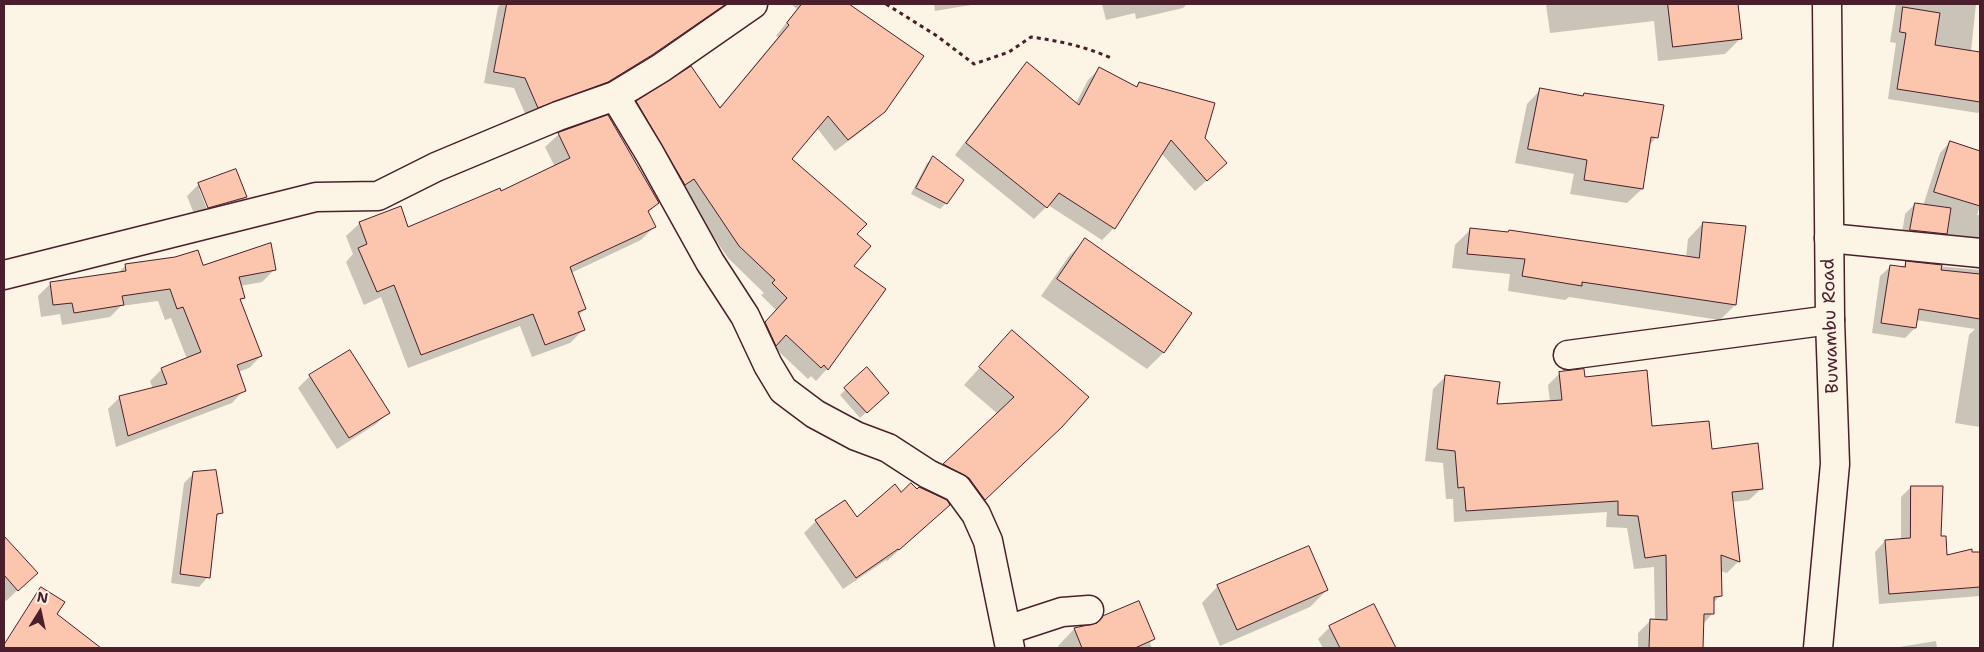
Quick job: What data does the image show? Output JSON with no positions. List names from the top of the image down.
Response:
{
  "streets": {
    "street": ["Buwambu Road"]
  },
  "north": "top"
}
